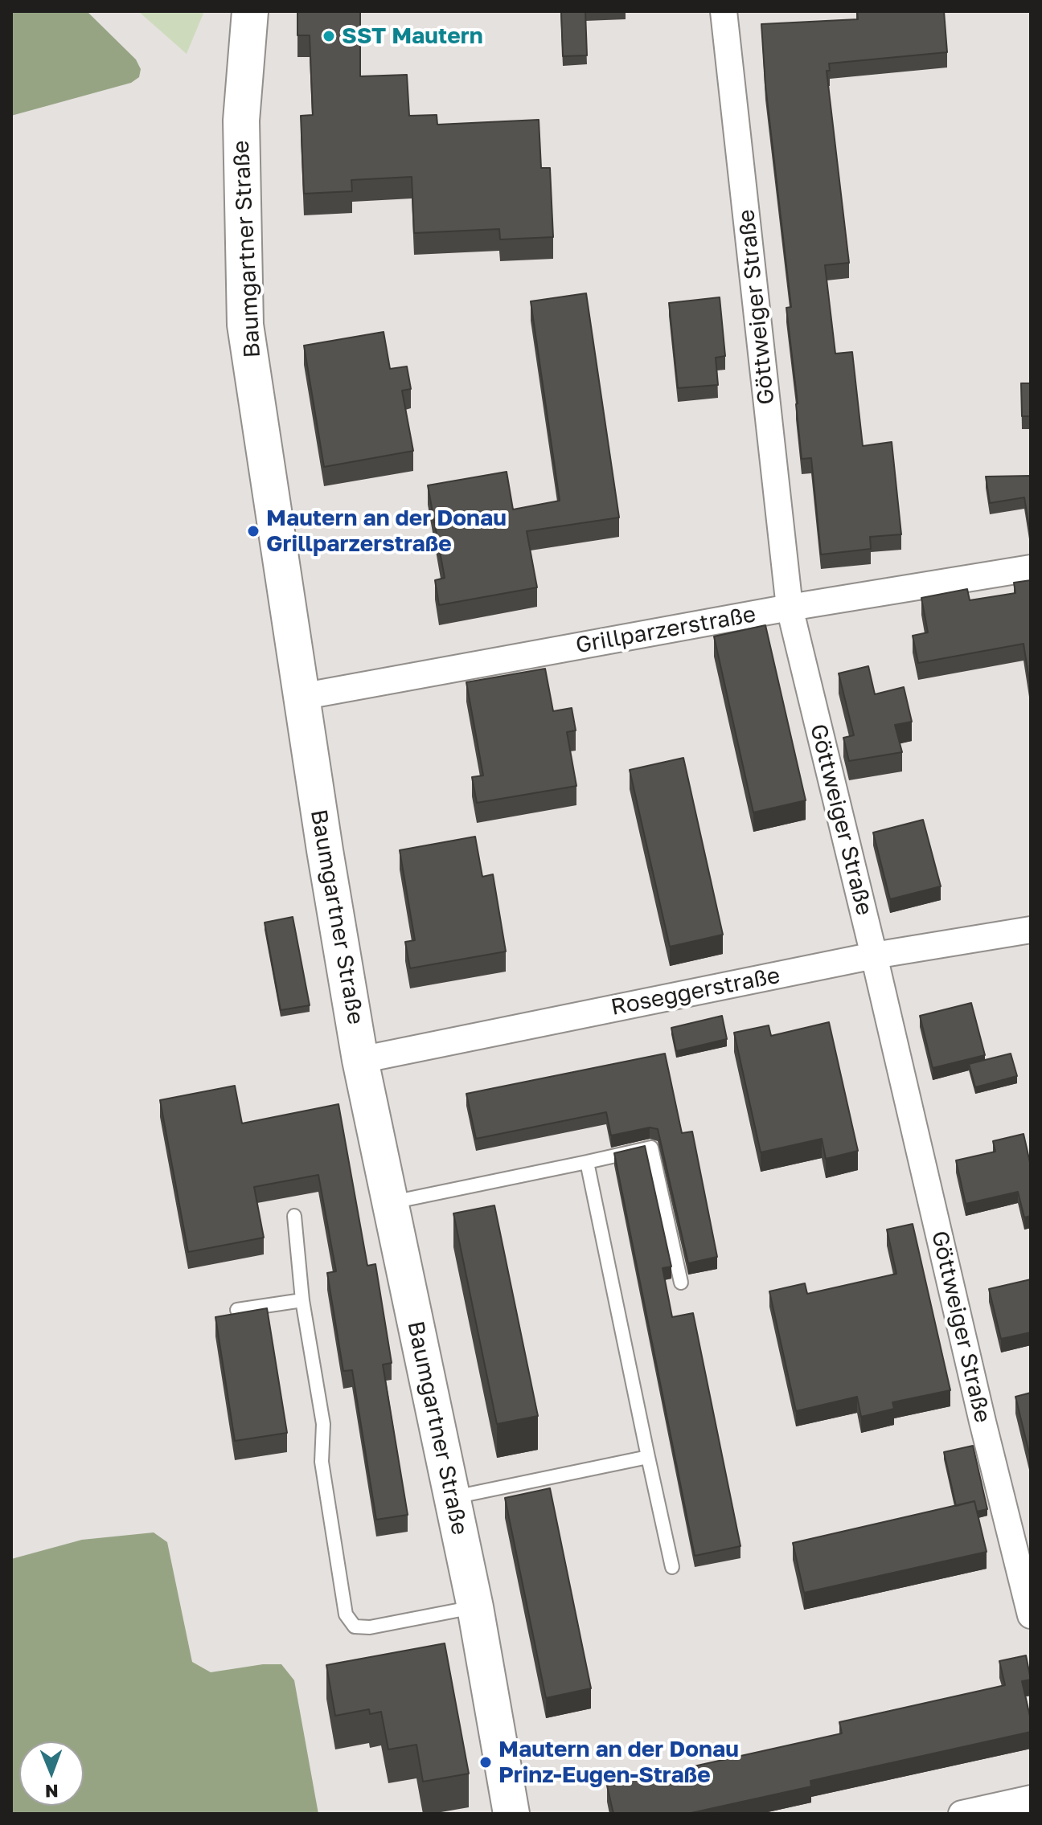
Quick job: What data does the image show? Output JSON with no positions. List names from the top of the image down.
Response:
{
  "streets": {
    "street": [
      "Baumgartner Straße",
      "Göttweiger Straße",
      "Grillparzerstraße",
      "Roseggerstraße"
    ]
  },
  "crossings": [
    ["Baumgartner Straße", "Grillparzerstraße"],
    ["Baumgartner Straße", "Roseggerstraße"],
    ["Göttweiger Straße", "Grillparzerstraße"],
    ["Göttweiger Straße", "Roseggerstraße"]
  ],
  "places": ["SST Mautern", "Mautern an der Donau Grillparzerstraße", "Mautern an der Donau Prinz-Eugen-Straße"],
  "north": "bottom"
}
